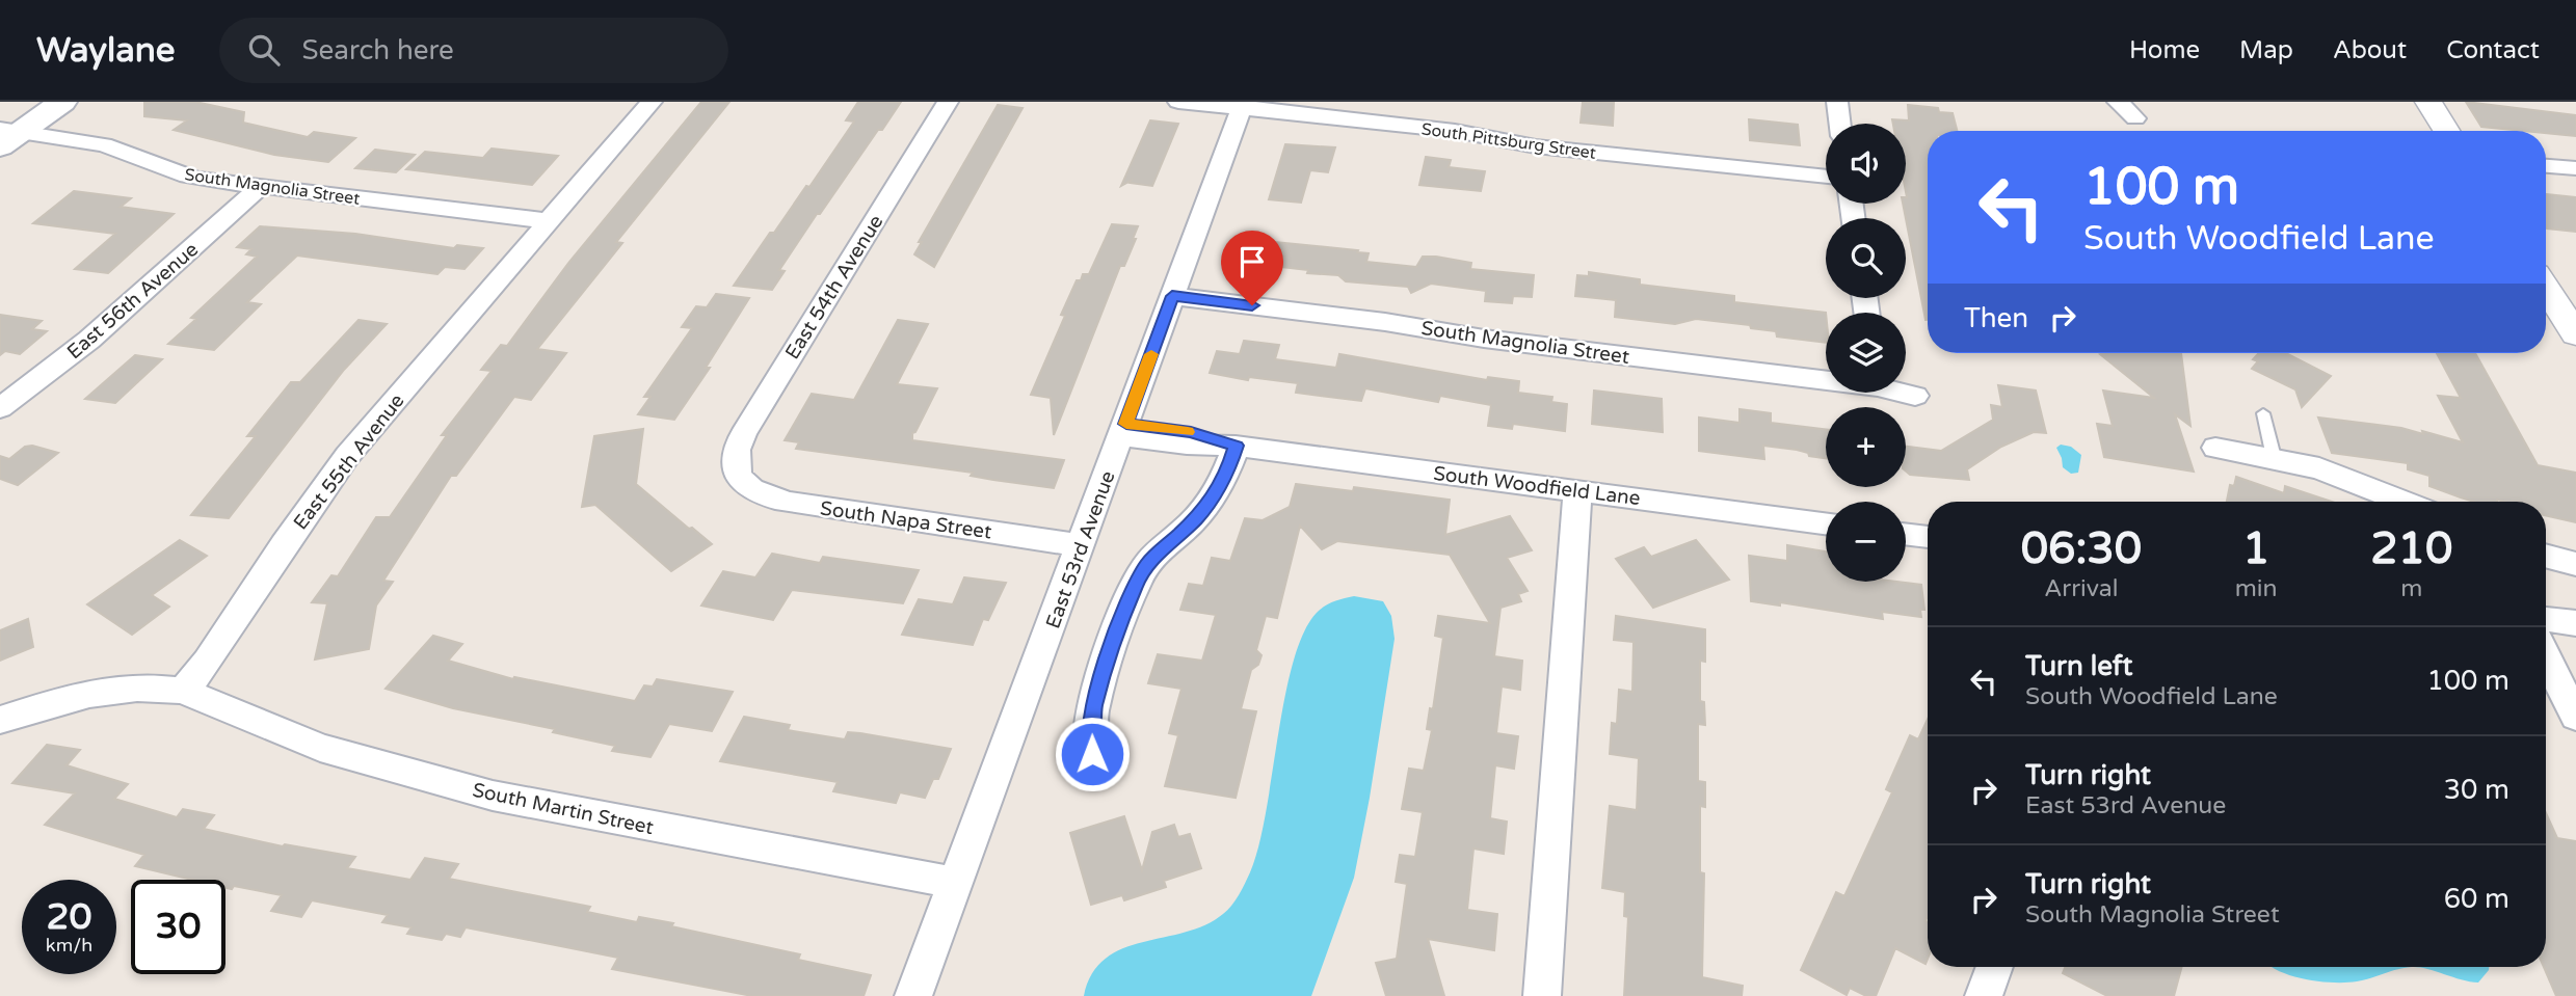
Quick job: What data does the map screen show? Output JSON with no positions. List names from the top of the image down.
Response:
{
  "streets": {
    "street": [
      "South Pittsburg Street",
      "South Magnolia Street",
      "East 54th Avenue",
      "East 56th Avenue",
      "East 55th Avenue",
      "South Woodfield Lane",
      "South Napa Street",
      "East 53rd Avenue",
      "South Martin Street"
    ]
  },
  "crossings": [
    ["South Pittsburg Street", "East 53rd Avenue"],
    ["South Magnolia Street", "East 56th Avenue"],
    ["South Magnolia Street", "East 55th Avenue"],
    ["South Magnolia Street", "East 53rd Avenue"],
    ["East 54th Avenue", "South Napa Street"],
    ["East 55th Avenue", "South Martin Street"],
    ["South Woodfield Lane", "East 53rd Avenue"],
    ["South Napa Street", "East 53rd Avenue"],
    ["East 53rd Avenue", "South Martin Street"]
  ],
  "page": {
    "header": "Waylane",
    "search": "Search here",
    "nav": [
      "Home",
      "Map",
      "About",
      "Contact"
    ],
    "map_buttons": ["+", "−"],
    "turn": ["100 m", "South Woodfield Lane"],
    "then": "Then",
    "eta": [
      "06:30",
      "Arrival",
      "1",
      "min",
      "210",
      "m"
    ],
    "list": [
      {
        "name": "Turn left",
        "note": "South Woodfield Lane",
        "value": "100 m"
      },
      {
        "name": "Turn right",
        "note": "East 53rd Avenue",
        "value": "30 m"
      },
      {
        "name": "Turn right",
        "note": "South Magnolia Street",
        "value": "60 m"
      }
    ],
    "speed": "20 km/h",
    "limit": "30"
  }
}
